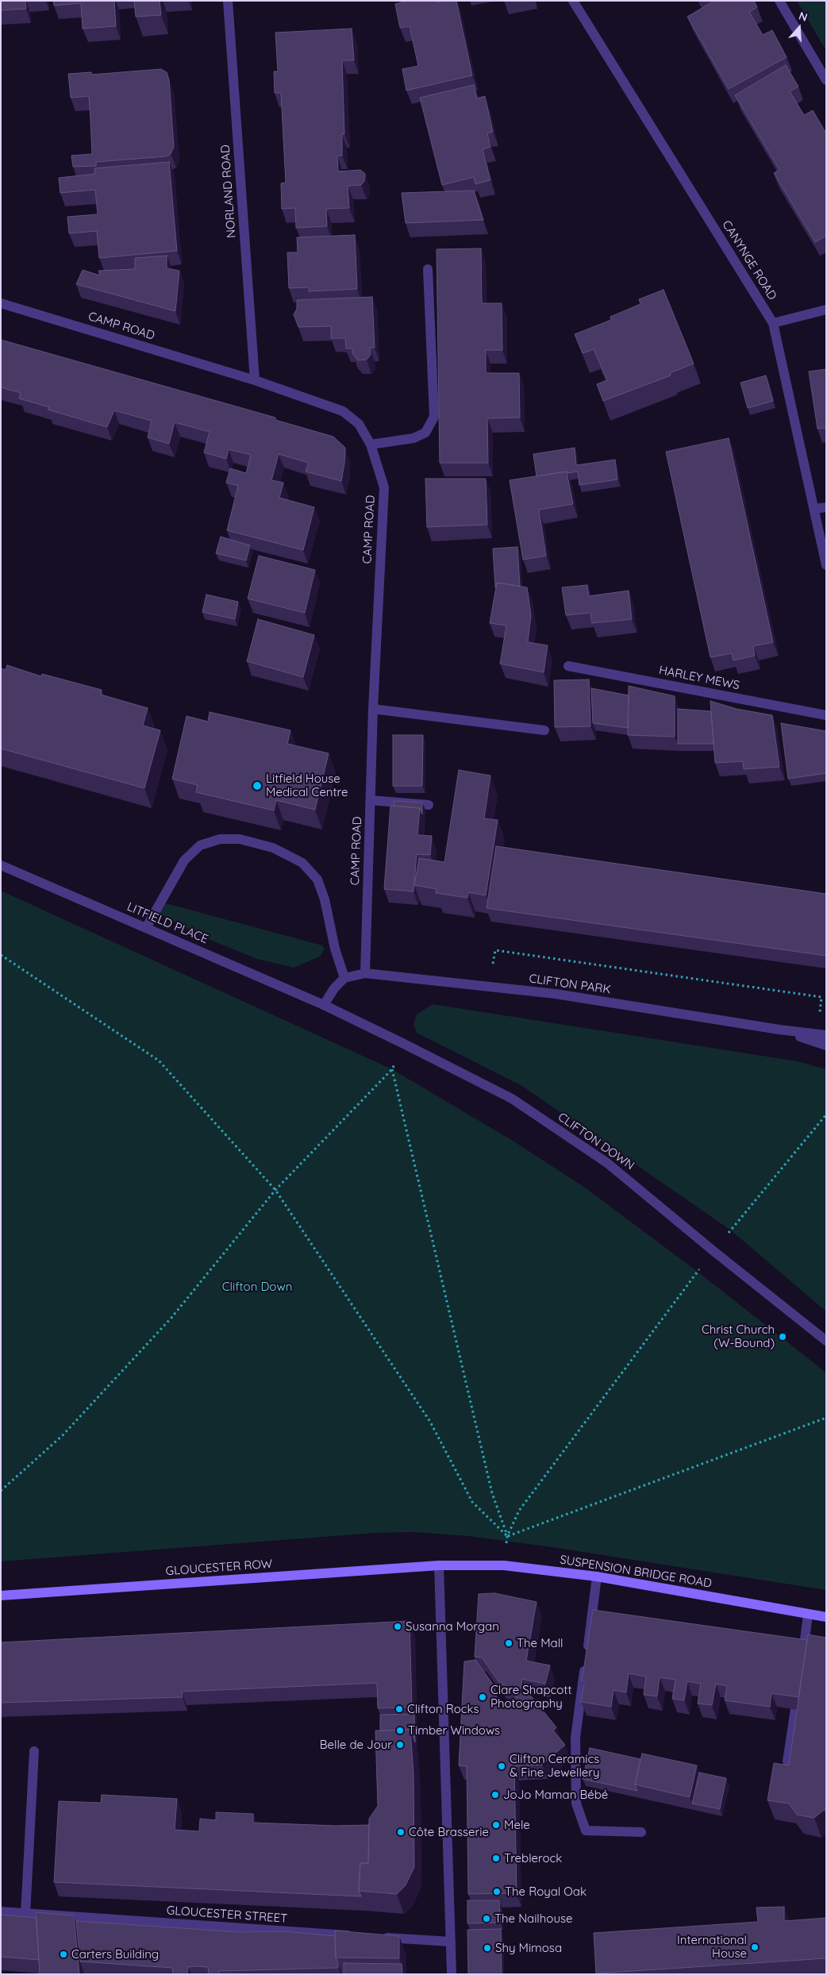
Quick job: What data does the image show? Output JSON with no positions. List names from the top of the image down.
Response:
{
  "streets": {
    "main road": ["GLOUCESTER ROW", "SUSPENSION BRIDGE ROAD"],
    "street": [
      "NORLAND ROAD",
      "CANYNGE ROAD",
      "CAMP ROAD",
      "HARLEY MEWS",
      "LITFIELD PLACE",
      "CLIFTON PARK",
      "CLIFTON DOWN",
      "GLOUCESTER STREET"
    ]
  },
  "crossings": [
    ["NORLAND ROAD", "CAMP ROAD"],
    ["CAMP ROAD", "CLIFTON PARK"],
    ["LITFIELD PLACE", "CLIFTON DOWN"],
    ["GLOUCESTER ROW", "SUSPENSION BRIDGE ROAD"]
  ],
  "parks": ["Clifton Down"],
  "places": [
    "Litfield House Medical Centre",
    "Christ Church (W-Bound)",
    "Susanna Morgan",
    "The Mall",
    "Clare Shapcott Photography",
    "Clifton Rocks",
    "Timber Windows",
    "Belle de Jour",
    "Clifton Ceramics & Fine Jewellery",
    "JoJo Maman Bébé",
    "Mele",
    "Côte Brasserie",
    "Treblerock",
    "The Royal Oak",
    "The Nailhouse",
    "International House",
    "Shy Mimosa",
    "Carters Building"
  ],
  "north": "top"
}
